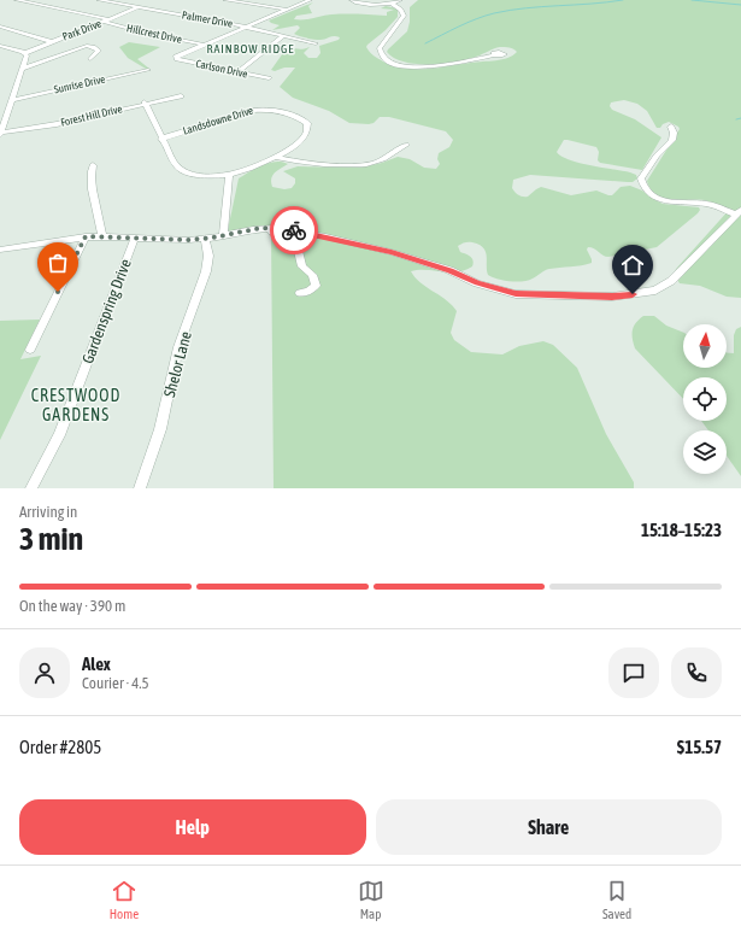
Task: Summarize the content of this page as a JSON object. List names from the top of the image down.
{
  "streets": {
    "street": [
      "Palmer Drive",
      "Park Drive",
      "Hillcrest Drive",
      "Carlson Drive",
      "Sunrise Drive",
      "Forest Hill Drive",
      "Landsdowne Drive",
      "Gardenspring Drive",
      "Shelor Lane"
    ]
  },
  "crossings": [
    ["Palmer Drive", "Park Drive"],
    ["Park Drive", "Hillcrest Drive"],
    ["Hillcrest Drive", "Carlson Drive"]
  ],
  "districts": ["RAINBOW RIDGE", "CRESTWOOD GARDENS"],
  "north": "top",
  "page": {
    "heading": ["3 min", "Arriving in", "15:18–15:23"],
    "panel": [
      "Alex",
      "Courier · 4.5",
      "Order #2805",
      "$15.57"
    ],
    "bar": "On the way · 390 m",
    "buttons": ["Help", "Share"],
    "tabs": ["Home", "Map", "Saved"]
  }
}
